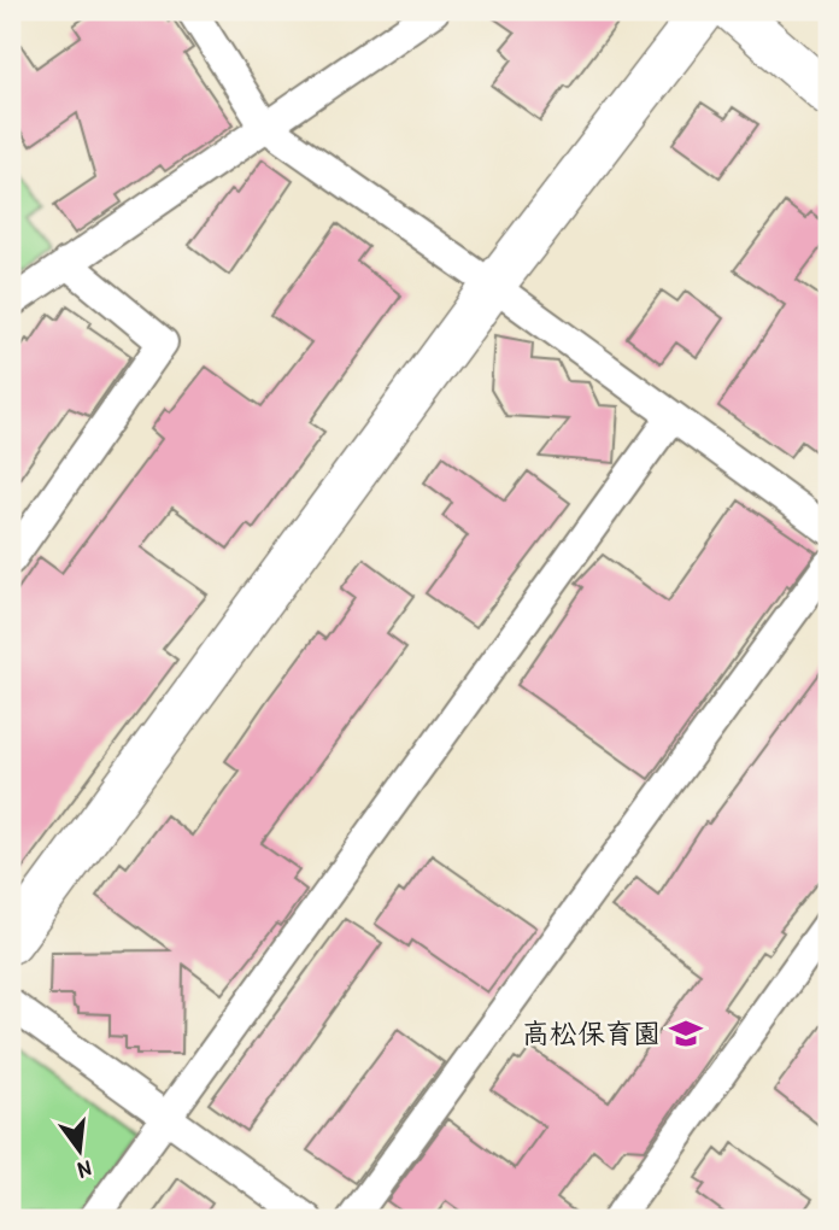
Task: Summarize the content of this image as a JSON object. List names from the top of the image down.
{
  "places": {
    "school or university": ["高松保育園"]
  },
  "north": "bottom"
}
